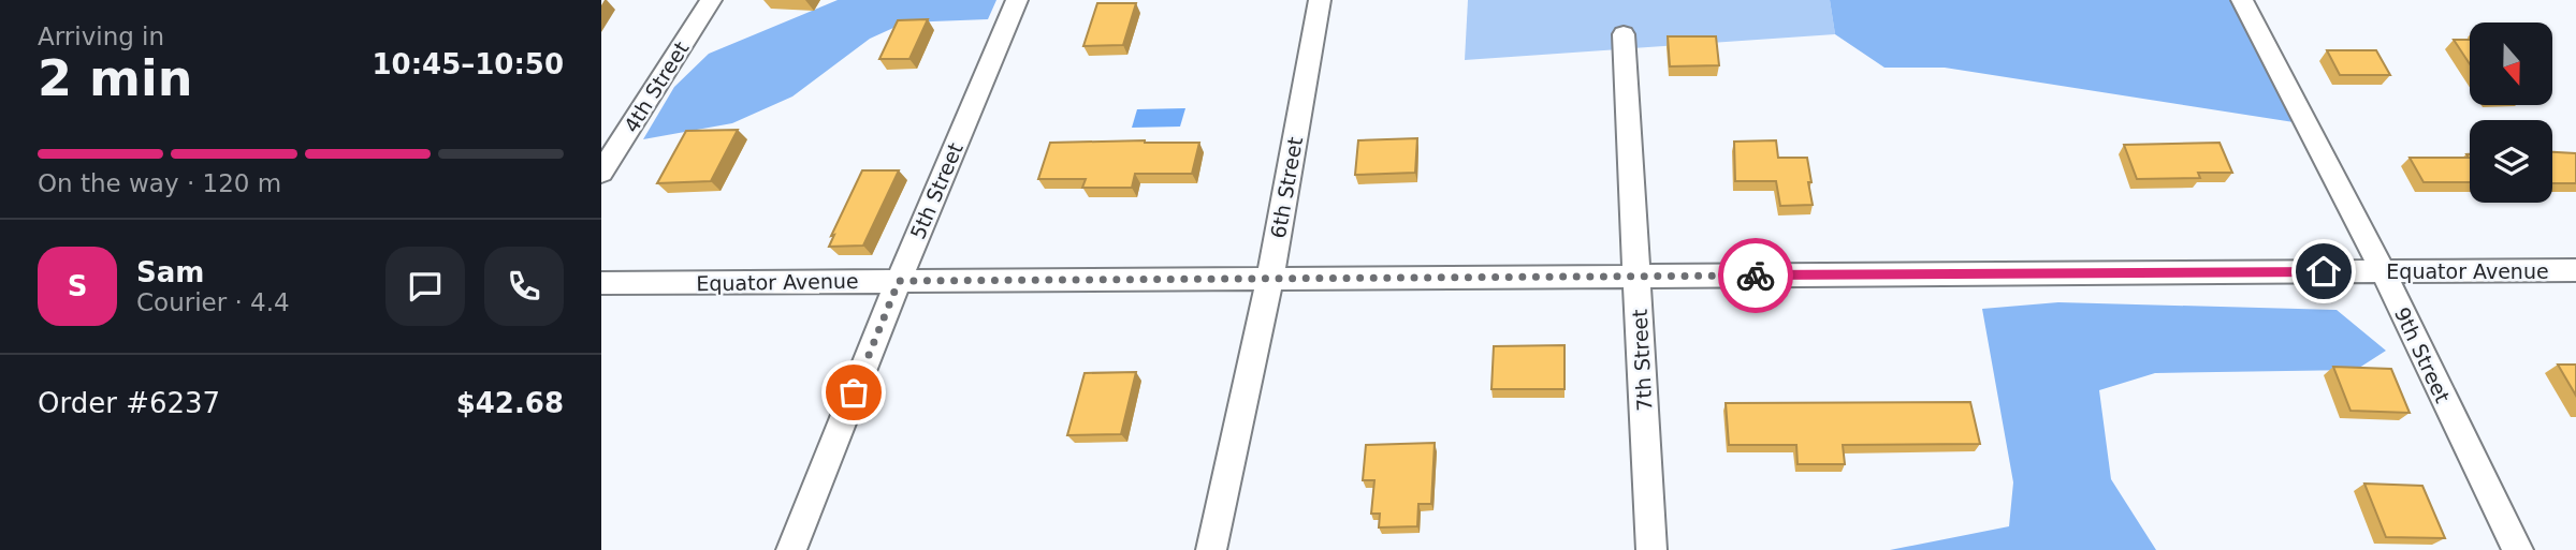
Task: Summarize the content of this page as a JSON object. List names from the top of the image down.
{
  "streets": {
    "street": [
      "4th Street",
      "6th Street",
      "5th Street",
      "Equator Avenue",
      "9th Street",
      "7th Street"
    ]
  },
  "crossings": [
    ["6th Street", "Equator Avenue"],
    ["5th Street", "Equator Avenue"],
    ["Equator Avenue", "9th Street"],
    ["Equator Avenue", "7th Street"]
  ],
  "north": "bottom",
  "page": {
    "heading": ["2 min", "Arriving in", "10:45–10:50"],
    "panel": [
      "Sam",
      "Courier · 4.4",
      "Order #6237",
      "$42.68"
    ],
    "bar": "On the way · 120 m",
    "round": "S"
  }
}
